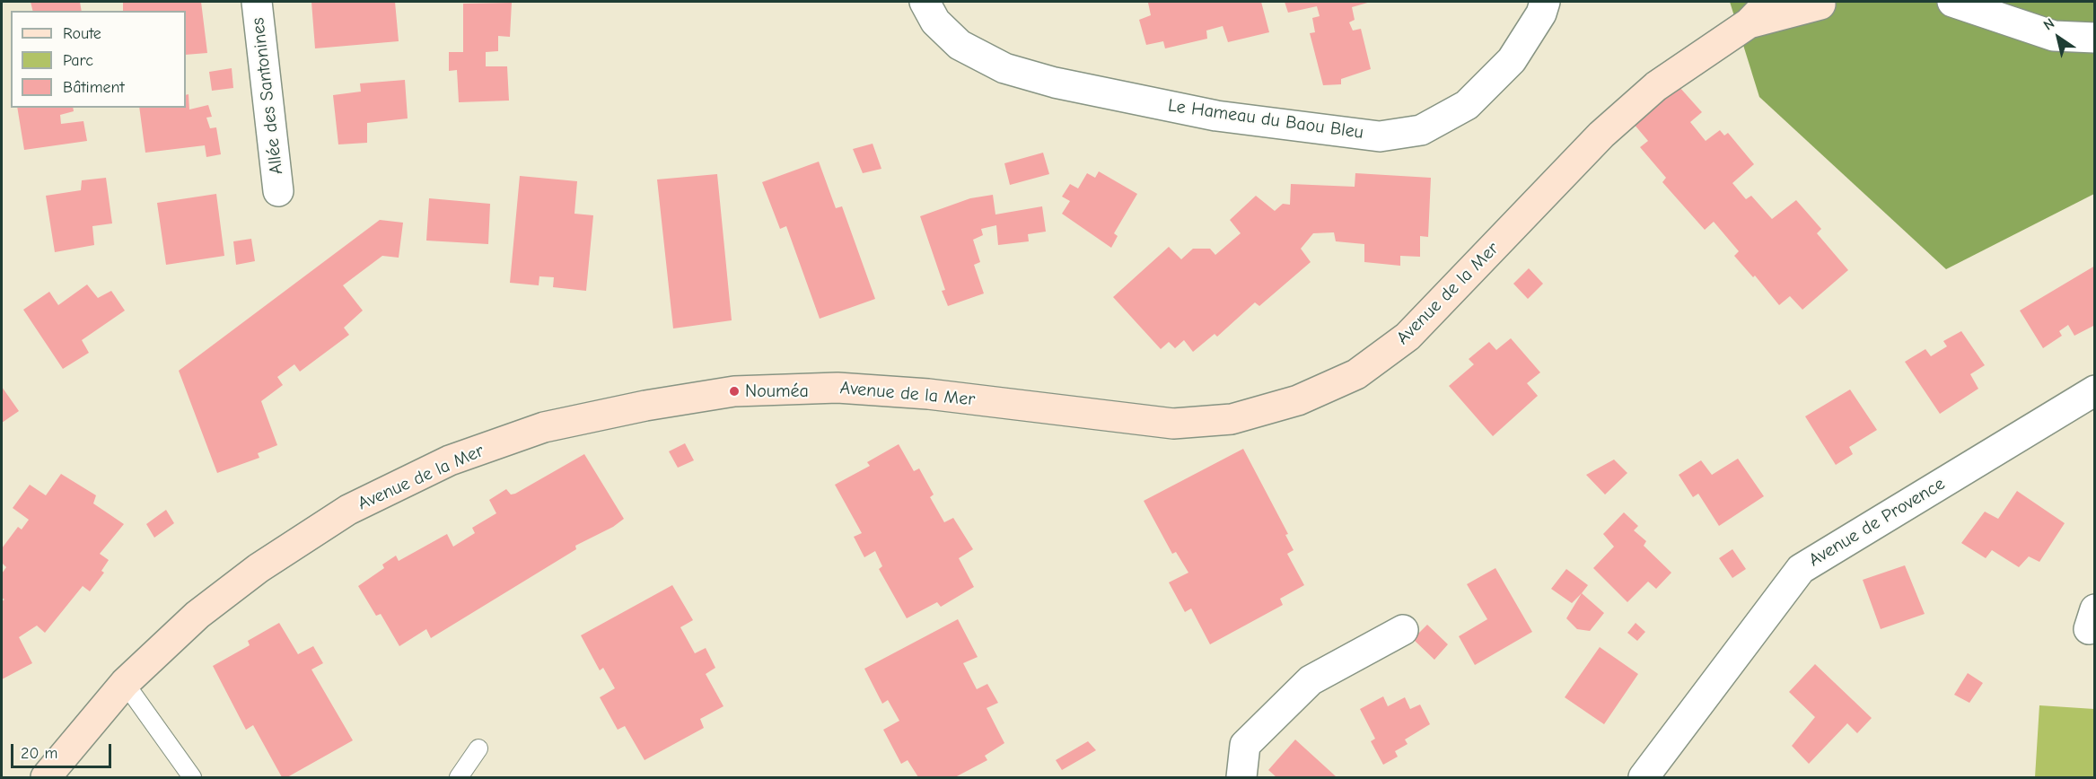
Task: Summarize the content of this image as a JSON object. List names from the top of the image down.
{
  "streets": {
    "street": [
      "Allée des Santonines",
      "Le Hameau du Baou Bleu",
      "Avenue de la Mer",
      "Avenue de Provence"
    ]
  },
  "places": ["Nouméa"],
  "legend": ["Route", "Parc", "Bâtiment"],
  "scale_bar": "20 m",
  "north": "top left"
}
